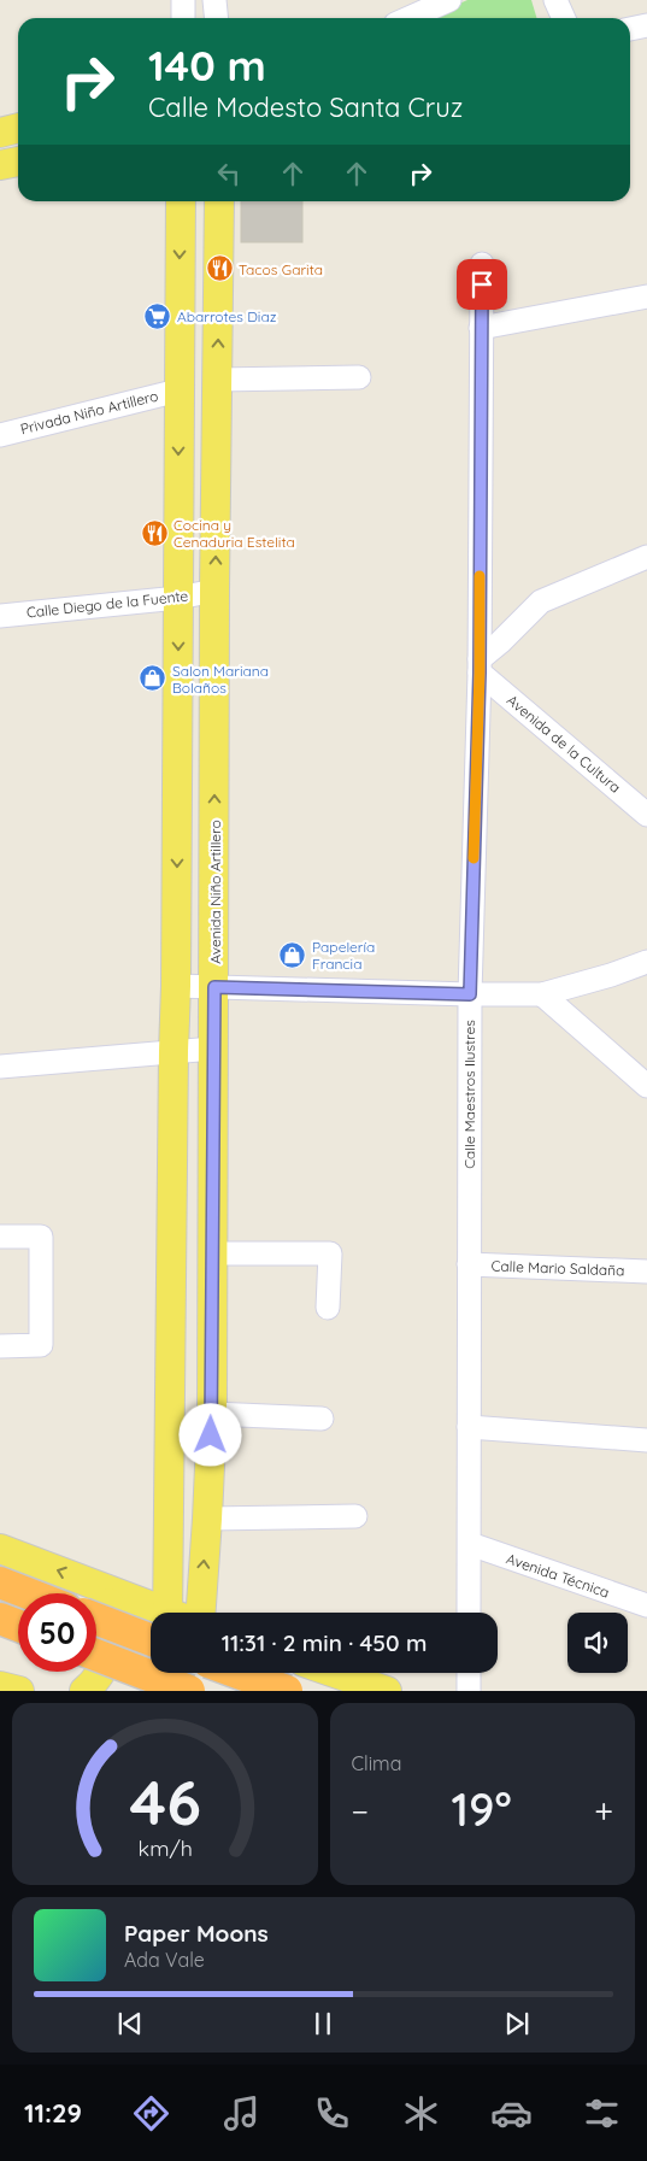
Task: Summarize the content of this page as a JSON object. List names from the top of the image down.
{
  "streets": {
    "main road": ["Avenida Niño Artillero"],
    "street": [
      "Privada Niño Artillero",
      "Calle Diego de la Fuente",
      "Avenida de la Cultura",
      "Calle Maestros Ilustres",
      "Calle Mario Saldaña",
      "Avenida Técnica"
    ]
  },
  "crossings": [
    ["Calle Diego de la Fuente", "Avenida Niño Artillero"],
    ["Avenida de la Cultura", "Calle Maestros Ilustres"],
    ["Calle Maestros Ilustres", "Calle Mario Saldaña"],
    ["Calle Maestros Ilustres", "Avenida Técnica"]
  ],
  "places": {
    "restaurant": ["Tacos Garita", "Cocina y Cenaduria Estelita"],
    "supermarket": ["Abarrotes Diaz"],
    "shop": ["Salon Mariana Bolaños", "Papelería Francia"]
  },
  "page": {
    "turn": ["140 m", "Calle Modesto Santa Cruz"],
    "limit": "50",
    "trip": "11:31 · 2 min · 450 m",
    "tile": "Clima",
    "heat": ["−", "19°", "+"],
    "song": ["Paper Moons", "Ada Vale"],
    "tabs": "11:29",
    "gauge": ["46", "km/h"]
  }
}
